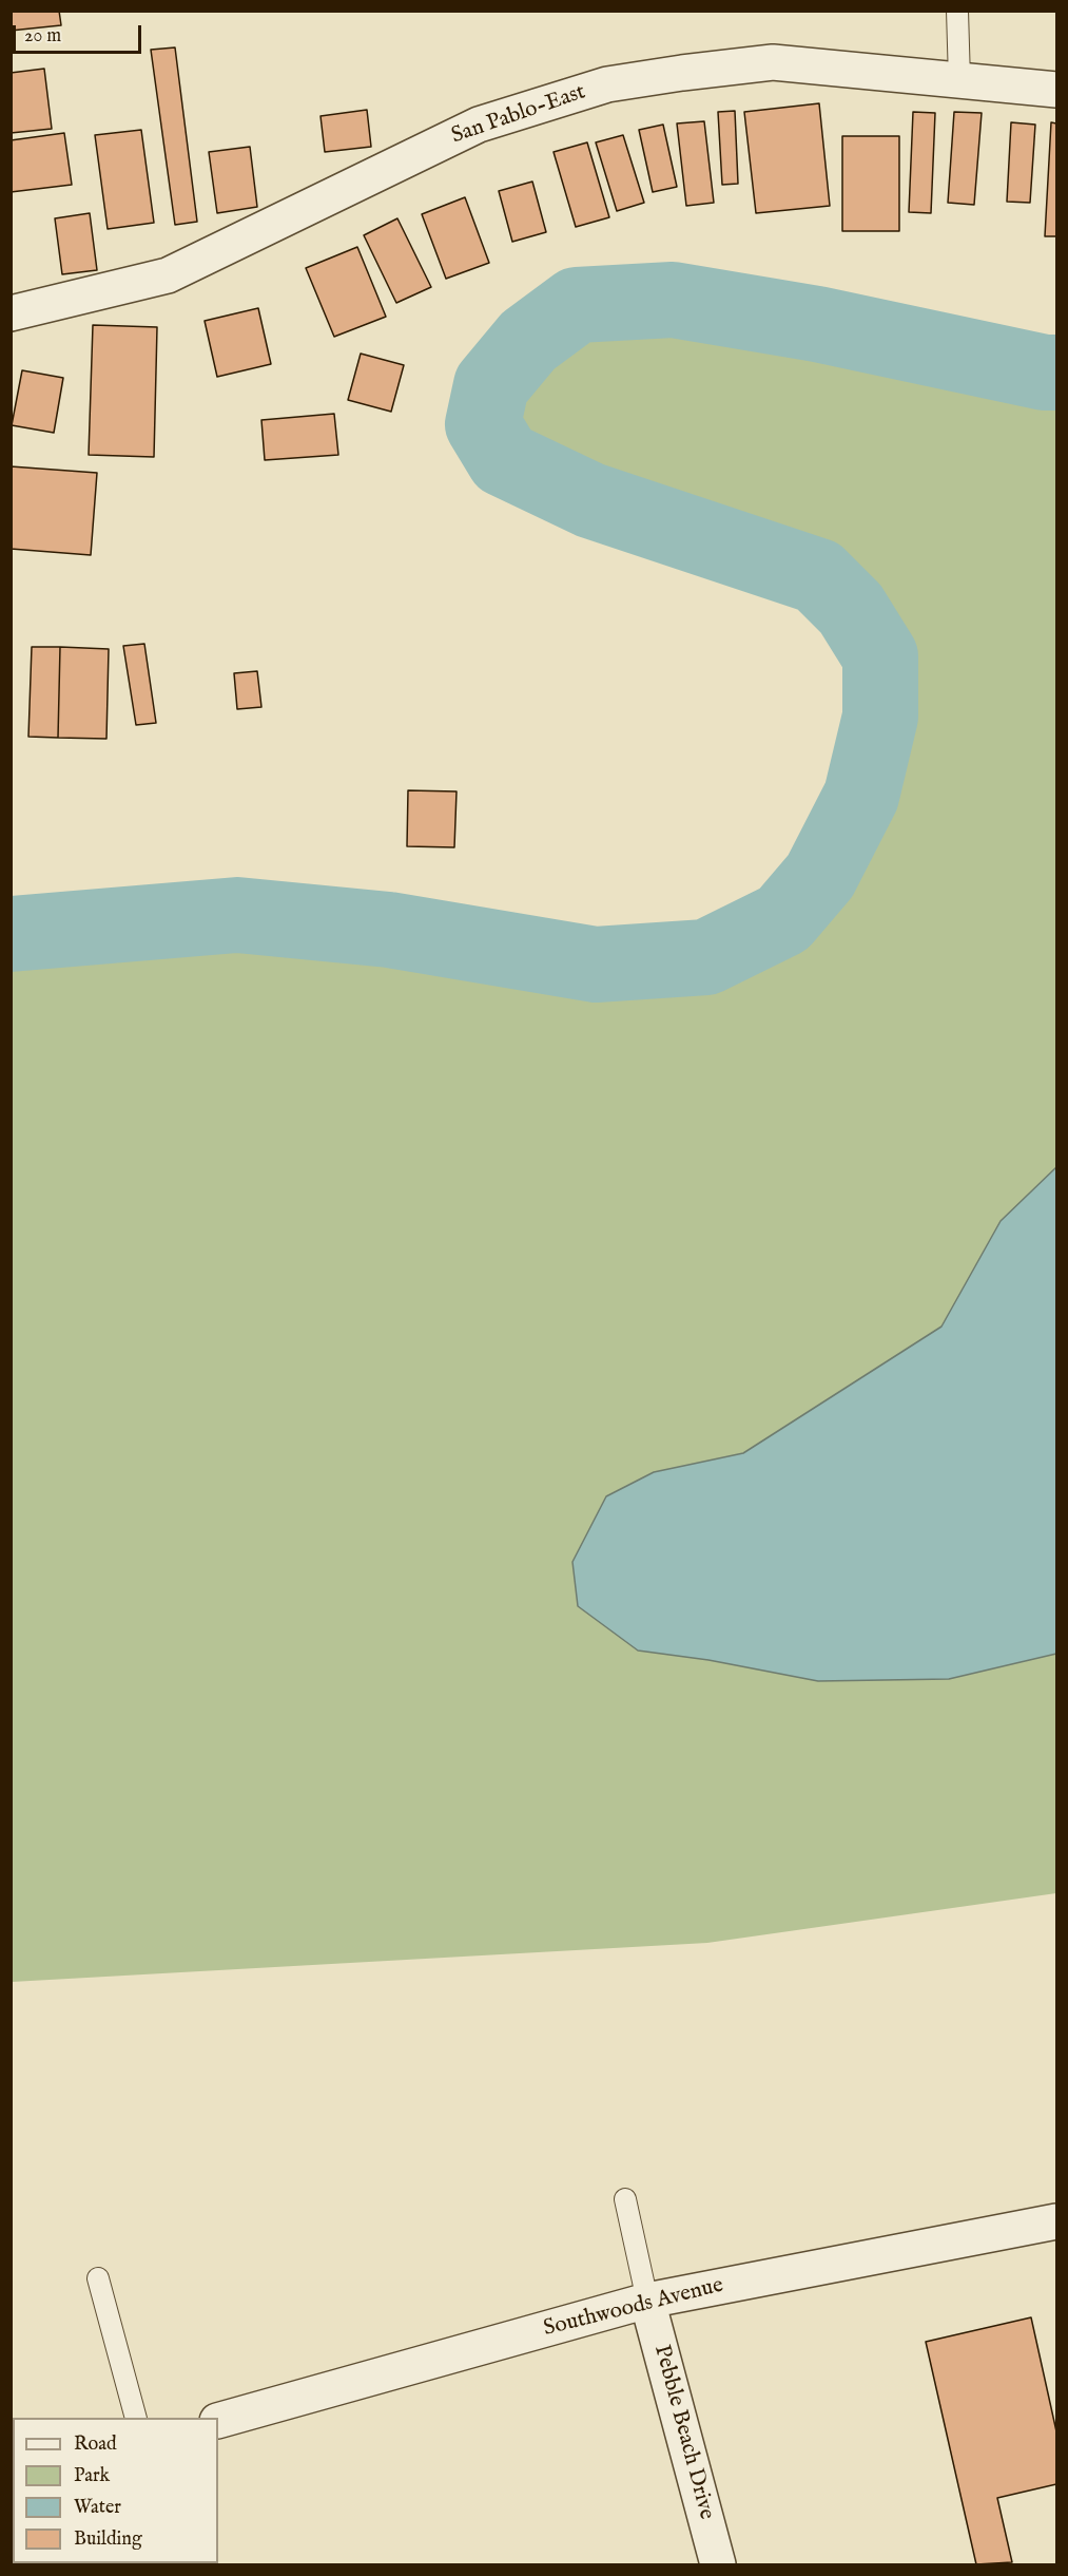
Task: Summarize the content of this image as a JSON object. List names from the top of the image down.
{
  "streets": {
    "street": ["San Pablo-East", "Southwoods Avenue", "Pebble Beach Drive"]
  },
  "crossings": [
    ["Southwoods Avenue", "Pebble Beach Drive"]
  ],
  "legend": [
    "Road",
    "Park",
    "Water",
    "Building"
  ],
  "scale_bar": "20 m"
}
